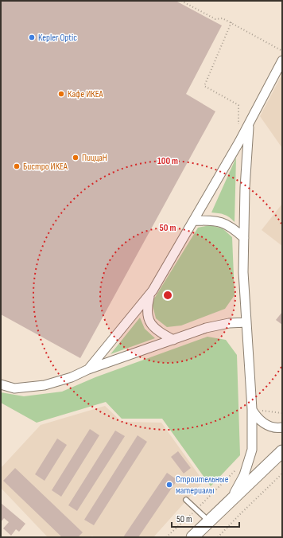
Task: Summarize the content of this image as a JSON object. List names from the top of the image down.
{
  "places": [
    "Kepler Optic",
    "Кафе ИКЕА",
    "ПиццаН",
    "Бистро ИКЕА",
    "Строительные материалы"
  ],
  "scale_bar": "50 m",
  "rings": ["100 m", "50 m"]
}
